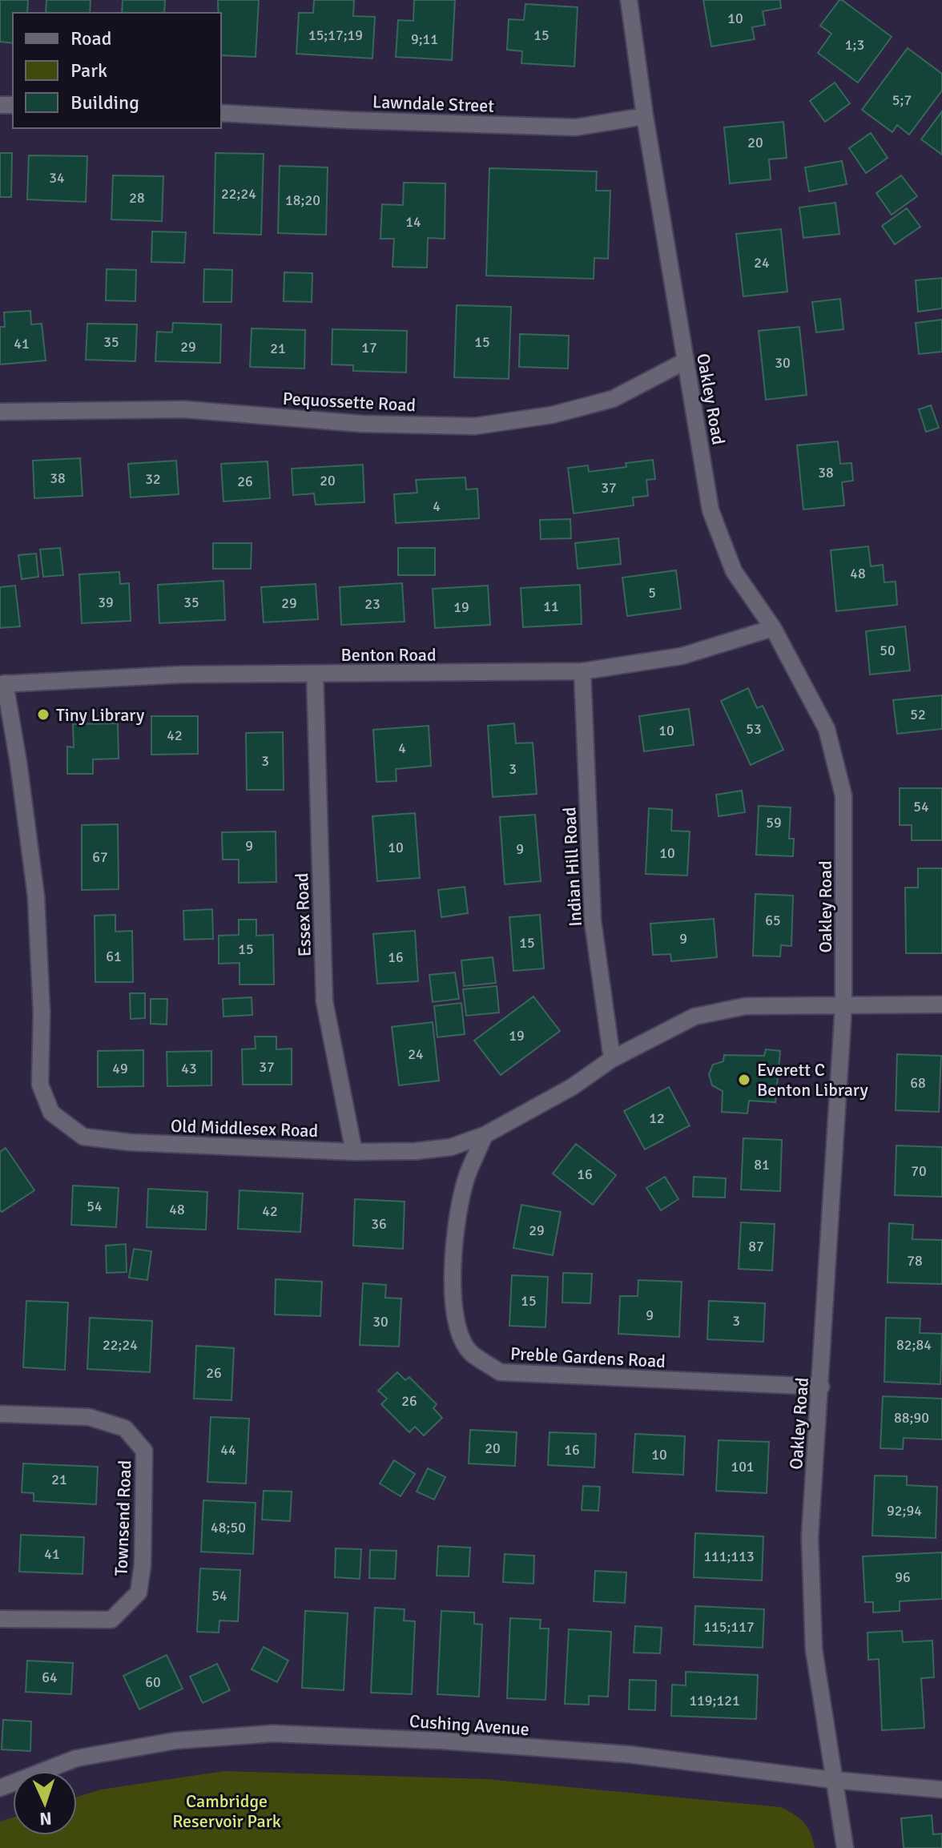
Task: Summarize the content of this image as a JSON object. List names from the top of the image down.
{
  "streets": {
    "street": [
      "Lawndale Street",
      "Oakley Road",
      "Pequossette Road",
      "Benton Road",
      "Indian Hill Road",
      "Essex Road",
      "Old Middlesex Road",
      "Preble Gardens Road",
      "Townsend Road",
      "Cushing Avenue"
    ]
  },
  "crossings": [
    ["Lawndale Street", "Oakley Road"],
    ["Oakley Road", "Pequossette Road"],
    ["Oakley Road", "Benton Road"],
    ["Oakley Road", "Old Middlesex Road"],
    ["Oakley Road", "Preble Gardens Road"],
    ["Oakley Road", "Cushing Avenue"],
    ["Benton Road", "Indian Hill Road"],
    ["Benton Road", "Essex Road"],
    ["Benton Road", "Old Middlesex Road"],
    ["Indian Hill Road", "Old Middlesex Road"],
    ["Essex Road", "Old Middlesex Road"],
    ["Old Middlesex Road", "Preble Gardens Road"]
  ],
  "parks": ["Cambridge Reservoir Park"],
  "places": ["Tiny Library", "Everett C Benton Library"],
  "house_numbers": [
    "10",
    "15;17;19",
    "15",
    "9;11",
    "1;3",
    "5;7",
    "20",
    "34",
    "22;24",
    "28",
    "18;20",
    "14",
    "24",
    "35",
    "15",
    "41",
    "29",
    "17",
    "21",
    "30",
    "38",
    "38",
    "32",
    "20",
    "26",
    "37",
    "4",
    "48",
    "5",
    "39",
    "35",
    "29",
    "23",
    "11",
    "19",
    "50",
    "52",
    "53",
    "10",
    "42",
    "4",
    "3",
    "3",
    "54",
    "59",
    "9",
    "10",
    "9",
    "10",
    "67",
    "65",
    "9",
    "15",
    "15",
    "61",
    "16",
    "19",
    "24",
    "37",
    "49",
    "43",
    "68",
    "12",
    "81",
    "70",
    "16",
    "54",
    "48",
    "42",
    "36",
    "29",
    "87",
    "78",
    "15",
    "9",
    "3",
    "30",
    "22;24",
    "82;84",
    "26",
    "26",
    "88;90",
    "20",
    "44",
    "16",
    "10",
    "101",
    "21",
    "92;94",
    "48;50",
    "41",
    "111;113",
    "96",
    "54",
    "115;117",
    "64",
    "60",
    "119;121"
  ],
  "legend": ["Road", "Park", "Building"],
  "north": "bottom"
}
